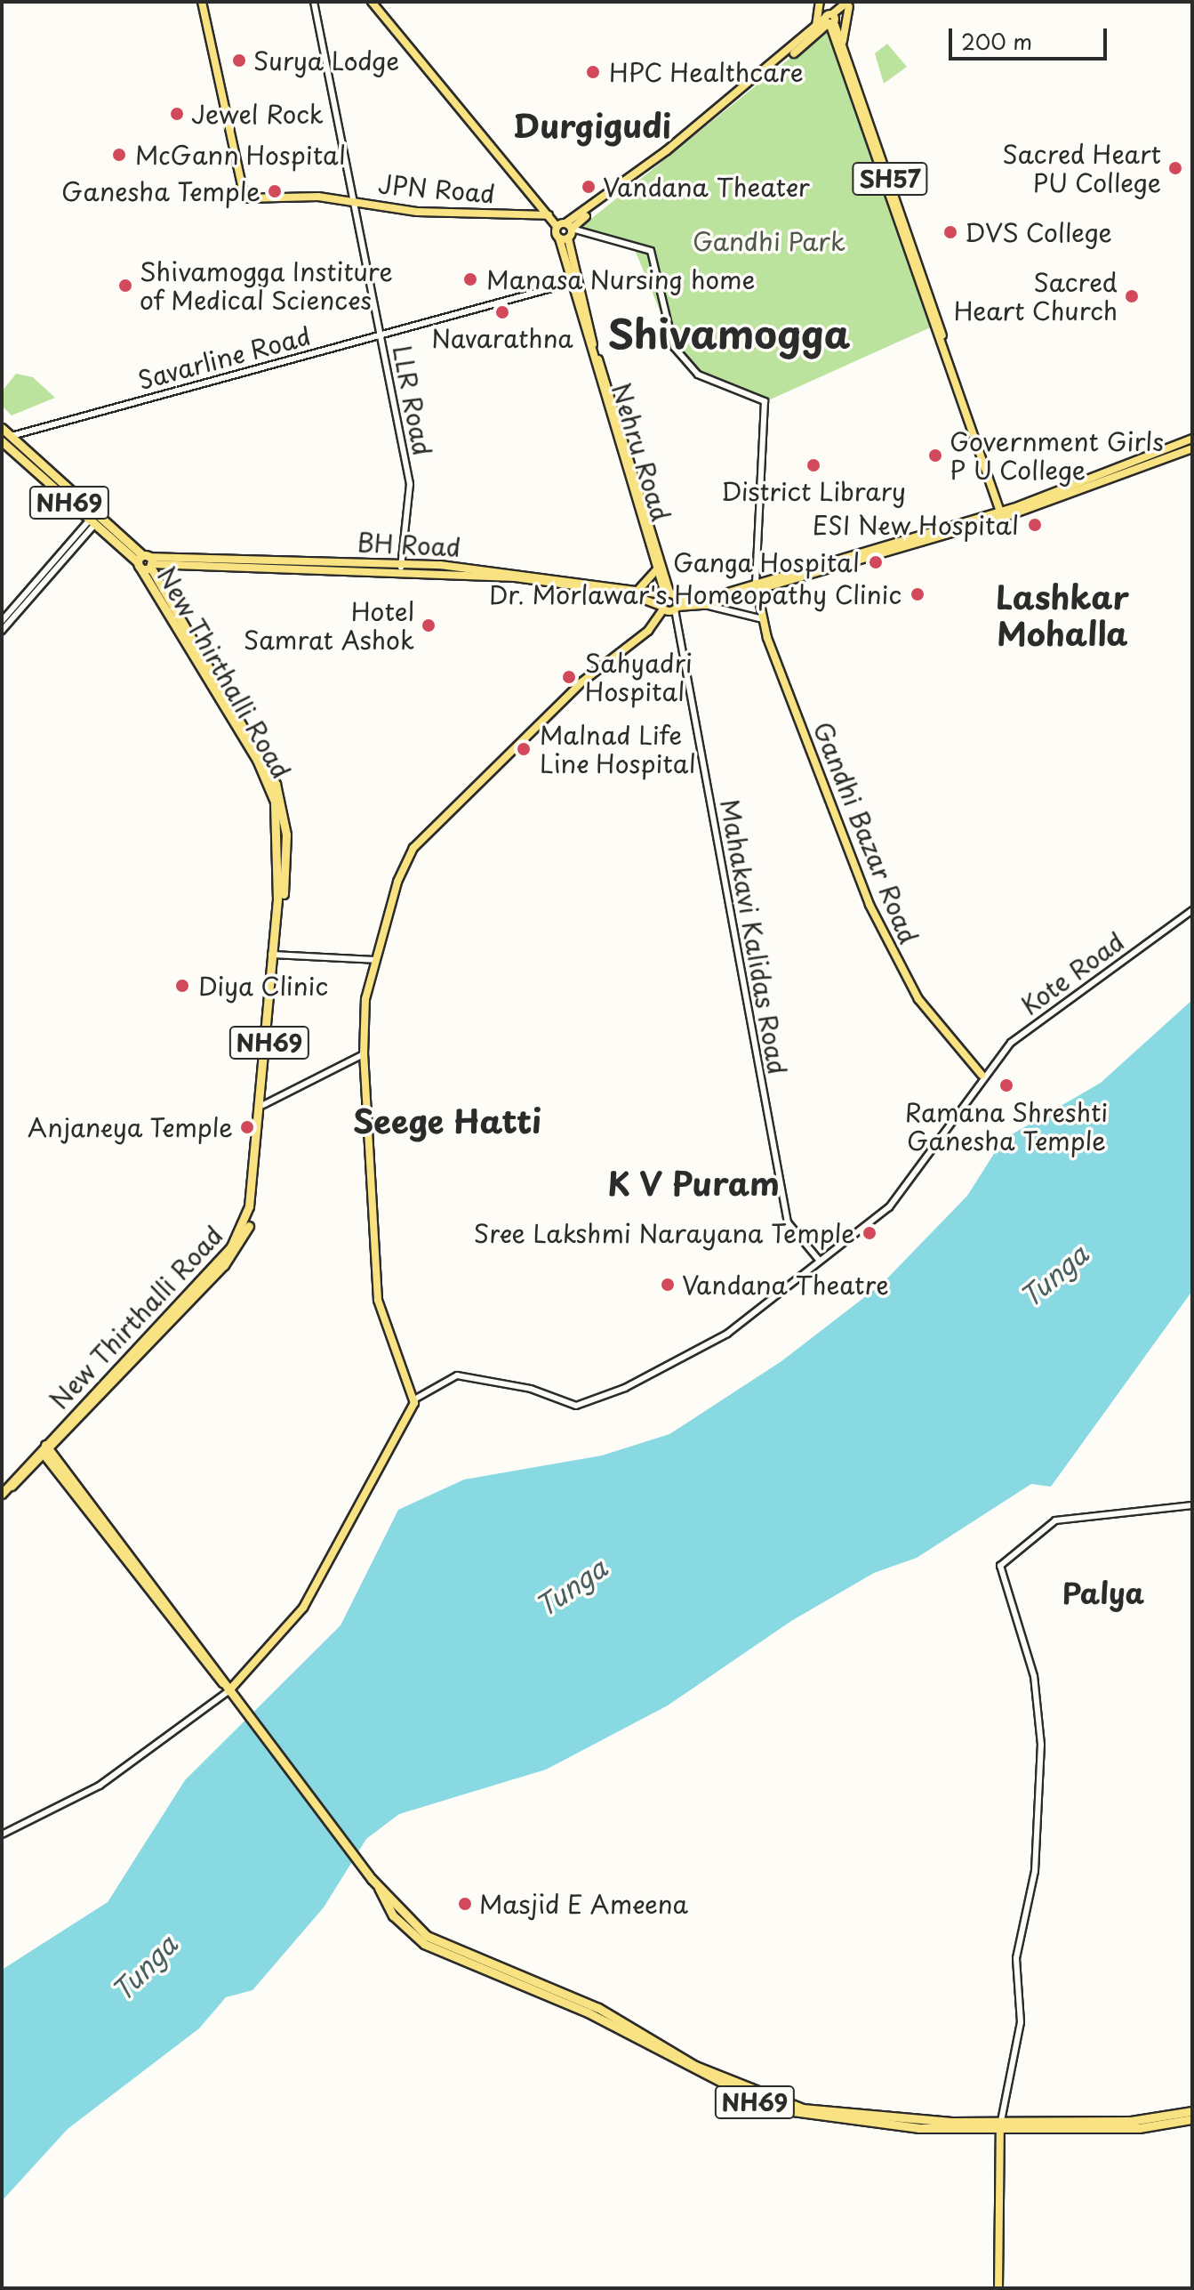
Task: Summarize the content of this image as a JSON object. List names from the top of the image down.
{
  "streets": {
    "highway": ["NH69", "New Thirthalli Road"],
    "main road": [
      "SH57",
      "JPN Road",
      "Nehru Road",
      "BH Road",
      "Gandhi Bazar Road"
    ],
    "street": [
      "Savarline Road",
      "LLR Road",
      "Mahakavi Kalidas Road",
      "Kote Road"
    ]
  },
  "crossings": [
    ["JPN Road", "LLR Road"],
    ["Savarline Road", "LLR Road"],
    ["Savarline Road", "Nehru Road"],
    ["Savarline Road", "NH69"],
    ["LLR Road", "BH Road"],
    ["Nehru Road", "BH Road"],
    ["NH69", "BH Road"],
    ["NH69", "New Thirthalli Road"],
    ["BH Road", "New Thirthalli Road"],
    ["Gandhi Bazar Road", "Kote Road"],
    ["Mahakavi Kalidas Road", "Kote Road"]
  ],
  "districts": [
    "Durgigudi",
    "Shivamogga",
    "Lashkar Mohalla",
    "Seege Hatti",
    "K V Puram",
    "Palya"
  ],
  "water": ["Tunga"],
  "parks": ["Gandhi Park"],
  "places": [
    "Surya Lodge",
    "HPC Healthcare",
    "Jewel Rock",
    "McGann Hospital",
    "Sacred Heart PU College",
    "Vandana Theater",
    "Ganesha Temple",
    "DVS College",
    "Manasa Nursing home",
    "Shivamogga Institure of Medical Sciences",
    "Sacred Heart Church",
    "Navarathna",
    "Government Girls P U College",
    "District Library",
    "ESI New Hospital",
    "Ganga Hospital",
    "Dr. Morlawar's Homeopathy Clinic",
    "Hotel Samrat Ashok",
    "Sahyadri Hospital",
    "Malnad Life Line Hospital",
    "Diya Clinic",
    "Ramana Shreshti Ganesha Temple",
    "Anjaneya Temple",
    "Sree Lakshmi Narayana Temple",
    "Vandana Theatre",
    "Masjid E Ameena"
  ],
  "scale_bar": "200 m"
}
